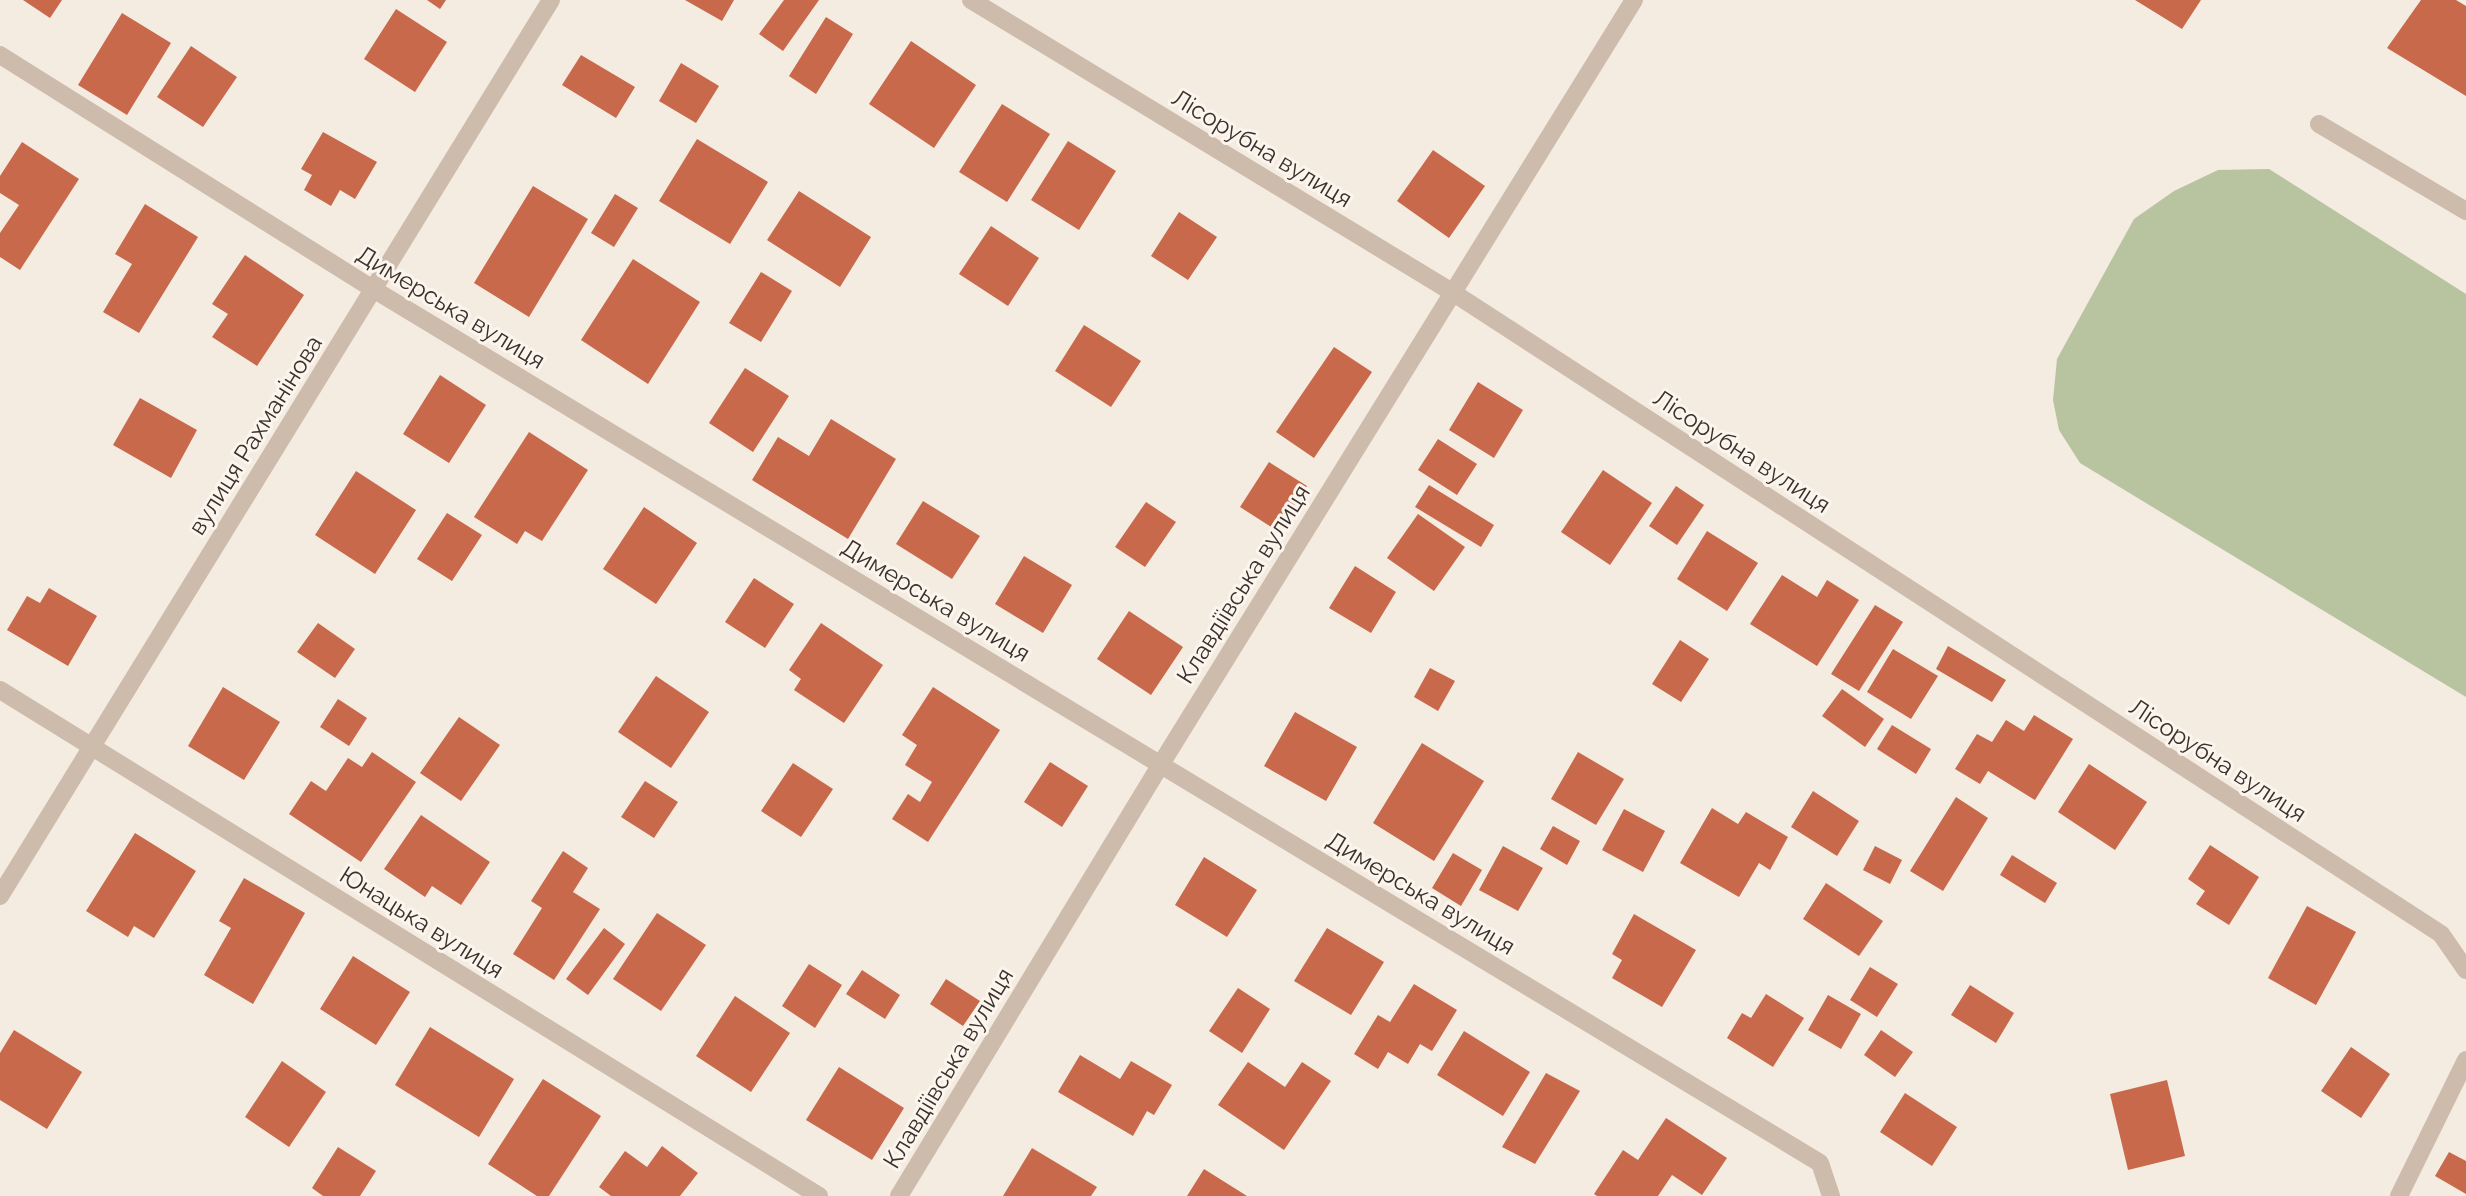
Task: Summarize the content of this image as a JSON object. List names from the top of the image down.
{
  "streets": {
    "street": [
      "Лісорубна вулиця",
      "Димерська вулиця",
      "вулиця Рахманінова",
      "Клавдіївська вулиця",
      "Юнацька вулиця"
    ]
  },
  "crossings": [
    ["Лісорубна вулиця", "Клавдіївська вулиця"],
    ["Димерська вулиця", "вулиця Рахманінова"],
    ["Димерська вулиця", "Клавдіївська вулиця"],
    ["вулиця Рахманінова", "Юнацька вулиця"]
  ]
}
